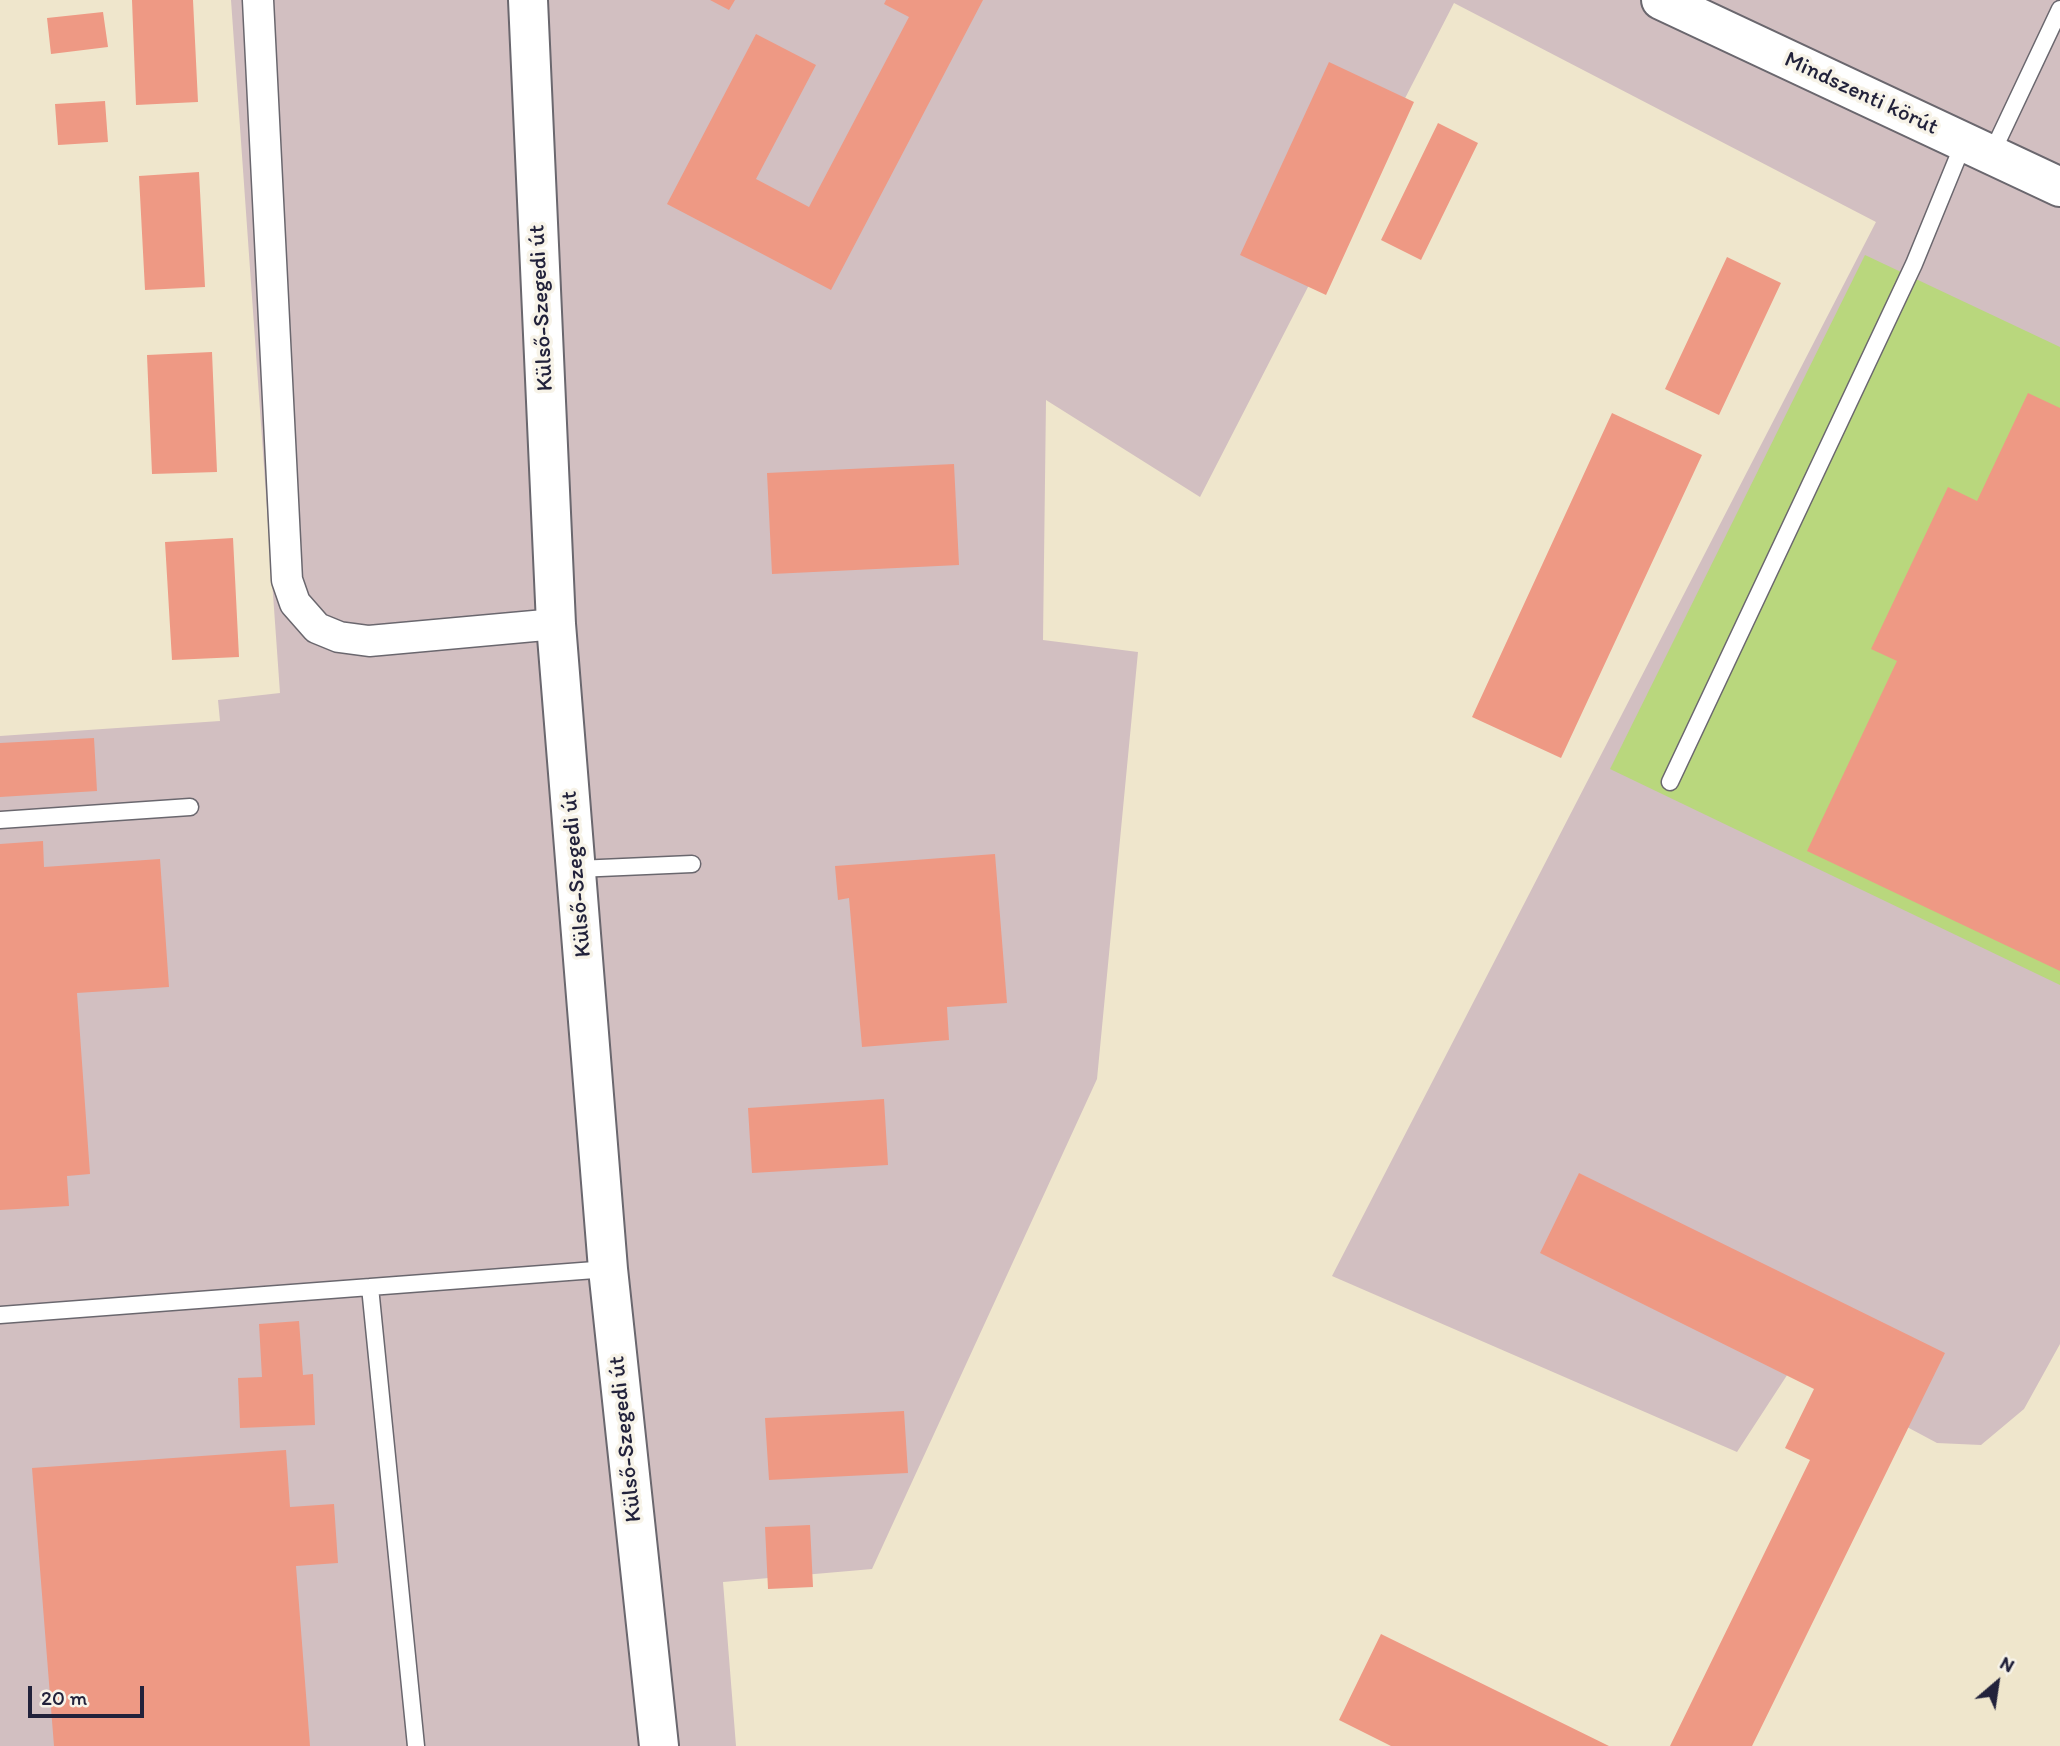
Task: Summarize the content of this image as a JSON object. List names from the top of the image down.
{
  "streets": {
    "street": ["Mindszenti körút", "Külső-Szegedi út"]
  },
  "scale_bar": "20 m",
  "north": "top right"
}
